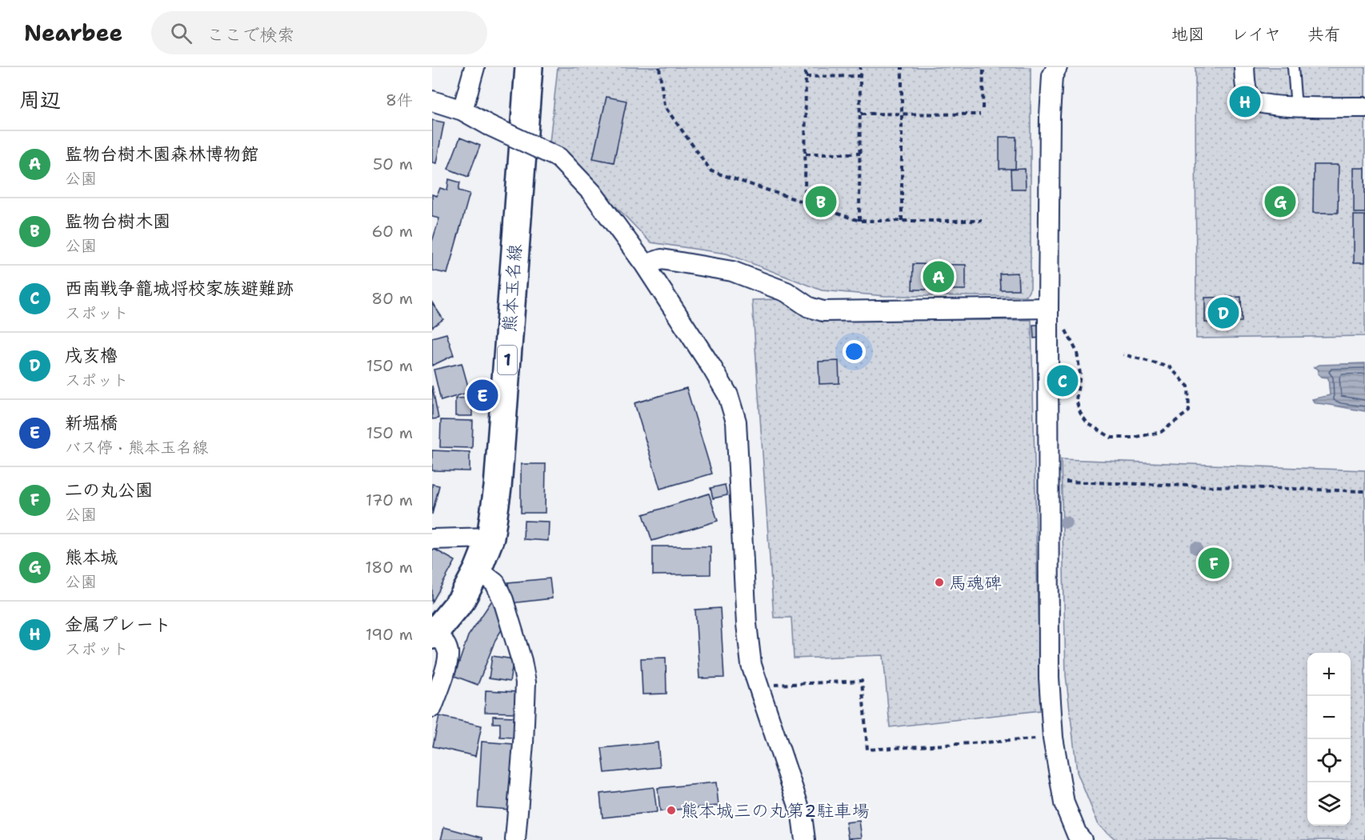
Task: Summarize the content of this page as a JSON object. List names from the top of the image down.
{
  "streets": {
    "main road": ["熊本玉名線", "1"]
  },
  "places": ["馬魂碑", "熊本城三の丸第2駐車場"],
  "page": {
    "header": "Nearbee",
    "search": "ここで検索",
    "nav": ["地図", "レイヤ", "共有"],
    "heading": ["周辺", "8件"],
    "pins": [
      "H",
      "B",
      "G",
      "A",
      "D",
      "C",
      "E",
      "F"
    ],
    "list": [
      {
        "mark": "A",
        "name": "監物台樹木園森林博物館",
        "note": "公園",
        "value": "50 m"
      },
      {
        "mark": "B",
        "name": "監物台樹木園",
        "note": "公園",
        "value": "60 m"
      },
      {
        "mark": "C",
        "name": "西南戦争籠城将校家族避難跡",
        "note": "スポット",
        "value": "80 m"
      },
      {
        "mark": "D",
        "name": "戌亥櫓",
        "note": "スポット",
        "value": "150 m"
      },
      {
        "mark": "E",
        "name": "新堀橋",
        "note": "バス停 · 熊本玉名線",
        "value": "150 m"
      },
      {
        "mark": "F",
        "name": "二の丸公園",
        "note": "公園",
        "value": "170 m"
      },
      {
        "mark": "G",
        "name": "熊本城",
        "note": "公園",
        "value": "180 m"
      },
      {
        "mark": "H",
        "name": "金属プレート",
        "note": "スポット",
        "value": "190 m"
      }
    ],
    "map_buttons": ["+", "−"]
  }
}
